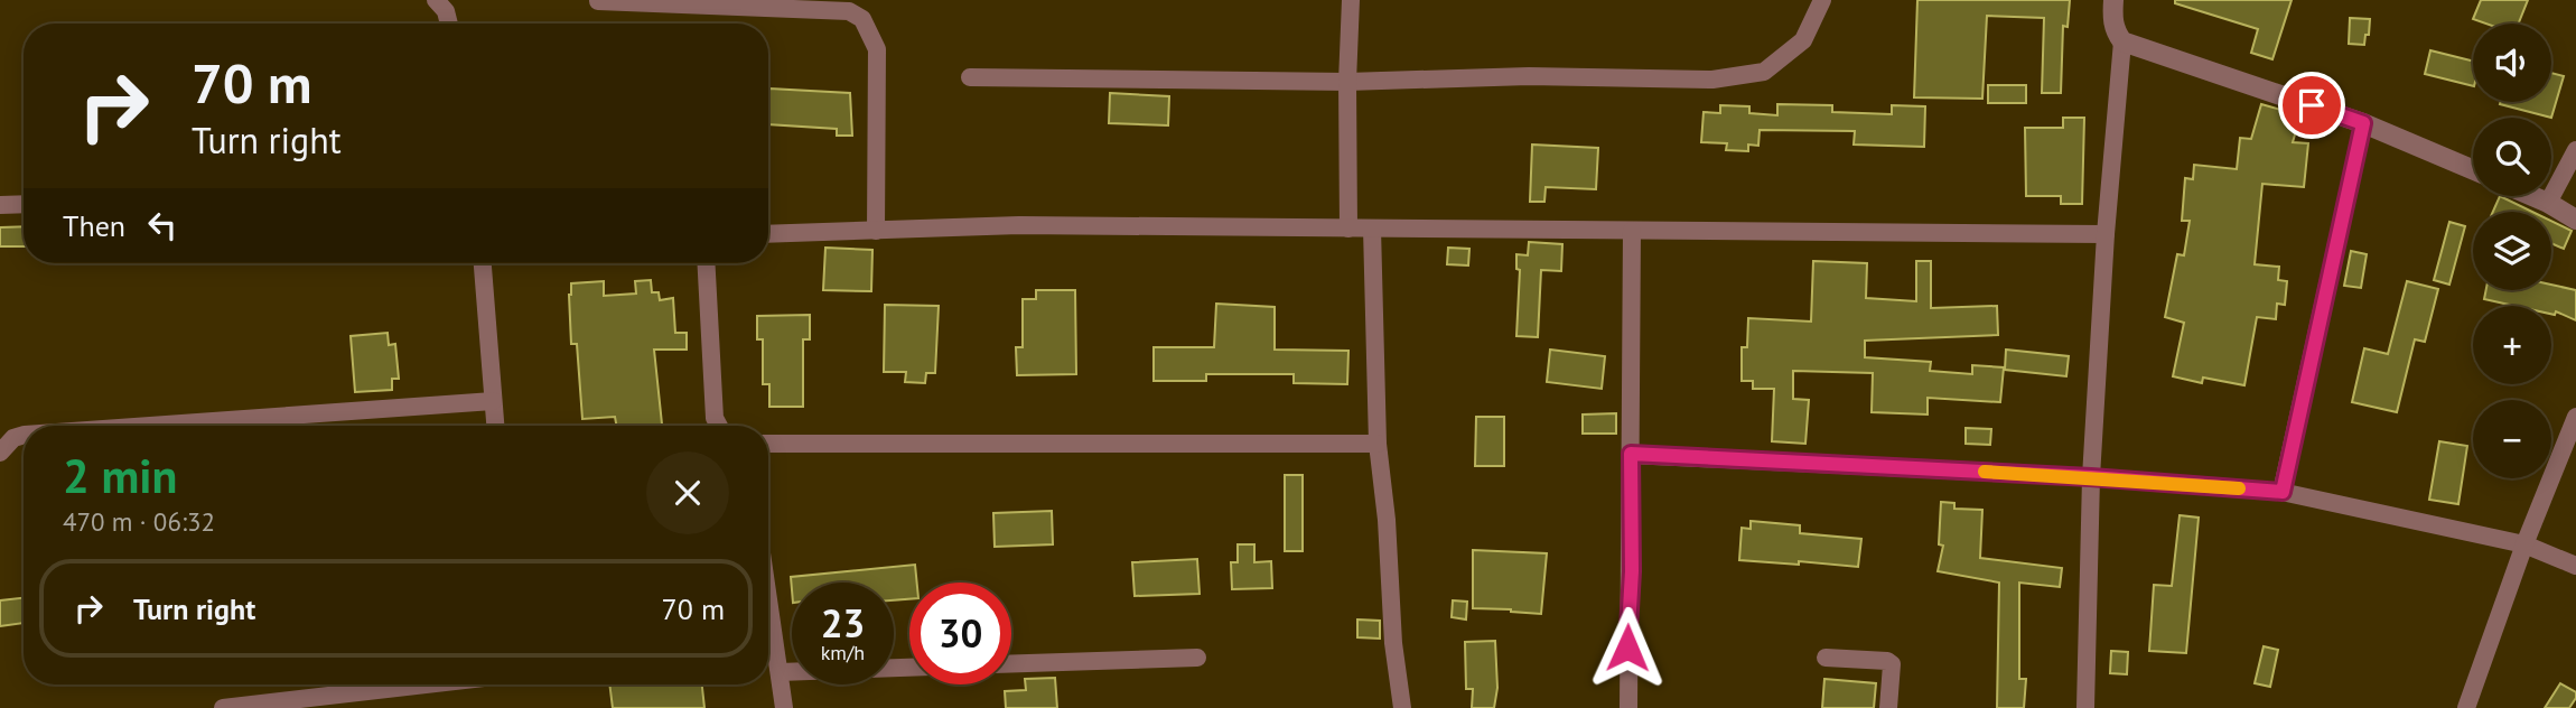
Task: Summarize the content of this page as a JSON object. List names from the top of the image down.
{
  "page": {
    "map_buttons": ["+", "−"],
    "turn": ["70 m", "Turn right"],
    "then": "Then",
    "heading": ["2 min", "470 m · 06:32"],
    "list": [
      {
        "name": "Turn right",
        "value": "70 m"
      }
    ],
    "speed": "23 km/h",
    "limit": "30"
  }
}
